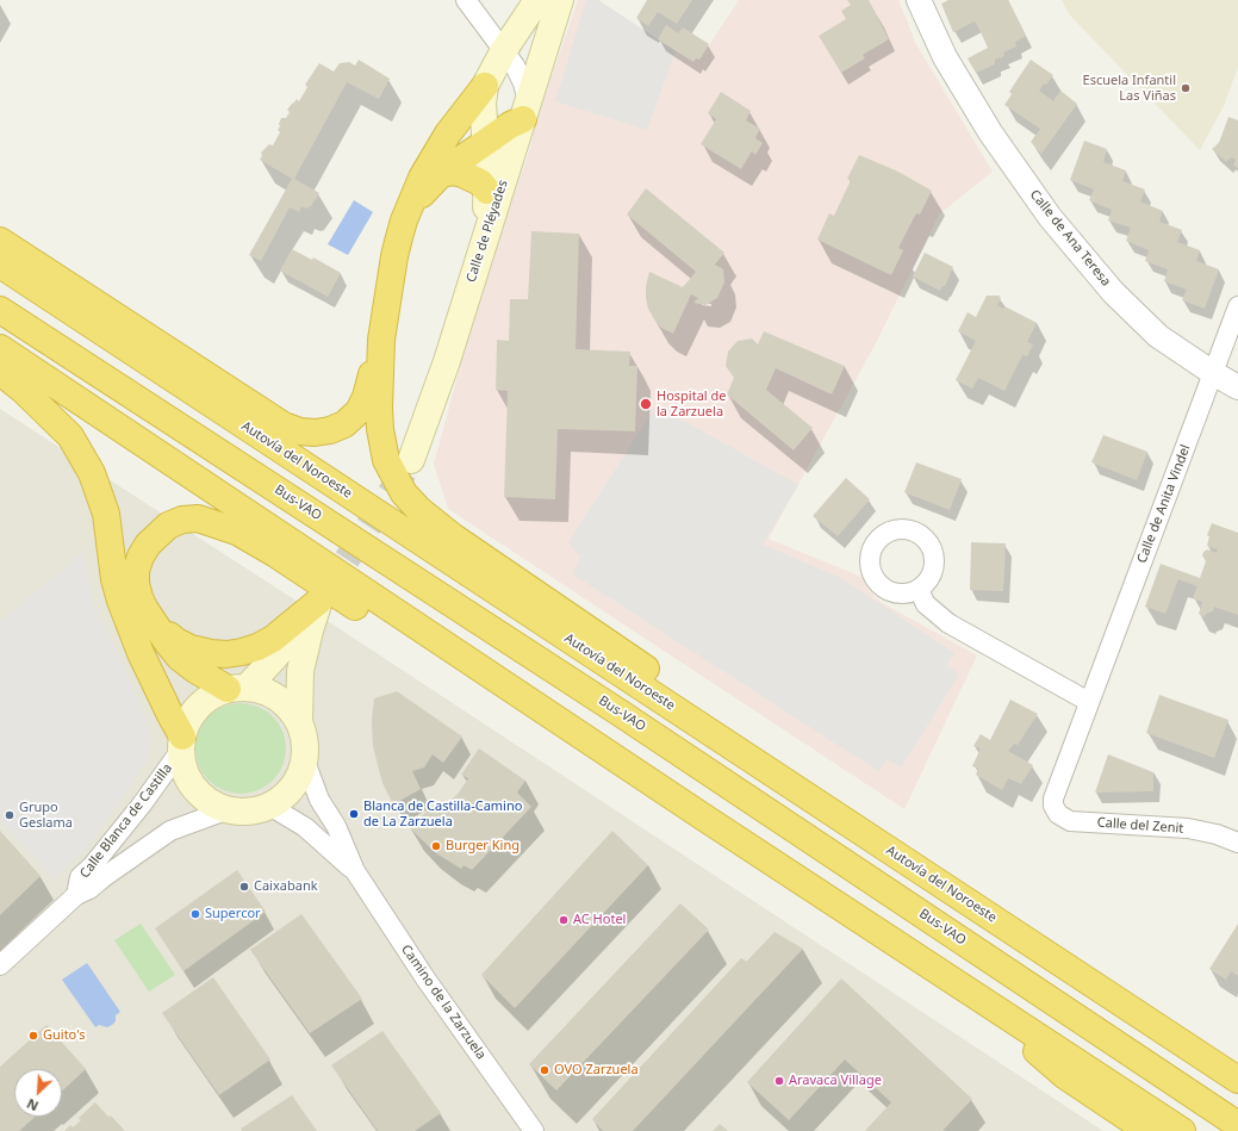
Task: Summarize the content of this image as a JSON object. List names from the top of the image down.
{
  "streets": {
    "highway": ["Autovía del Noroeste", "Bus-VAO"],
    "main road": ["Calle de Pléyades"],
    "street": [
      "Calle de Ana Teresa",
      "Calle de Anita Vindel",
      "Calle Blanca de Castilla",
      "Calle del Zenit",
      "Camino de la Zarzuela"
    ]
  },
  "crossings": [
    ["Calle de Ana Teresa", "Calle de Anita Vindel"],
    ["Calle de Anita Vindel", "Calle del Zenit"],
    ["Calle Blanca de Castilla", "Camino de la Zarzuela"]
  ],
  "places": [
    "Escuela Infantil Las Viñas",
    "Hospital de la Zarzuela",
    "Blanca de Castilla-Camino de La Zarzuela",
    "Grupo Geslama",
    "Burger King",
    "Caixabank",
    "Supercor",
    "AC Hotel",
    "Guito's",
    "OVO Zarzuela",
    "Aravaca Village"
  ],
  "north": "bottom left"
}
